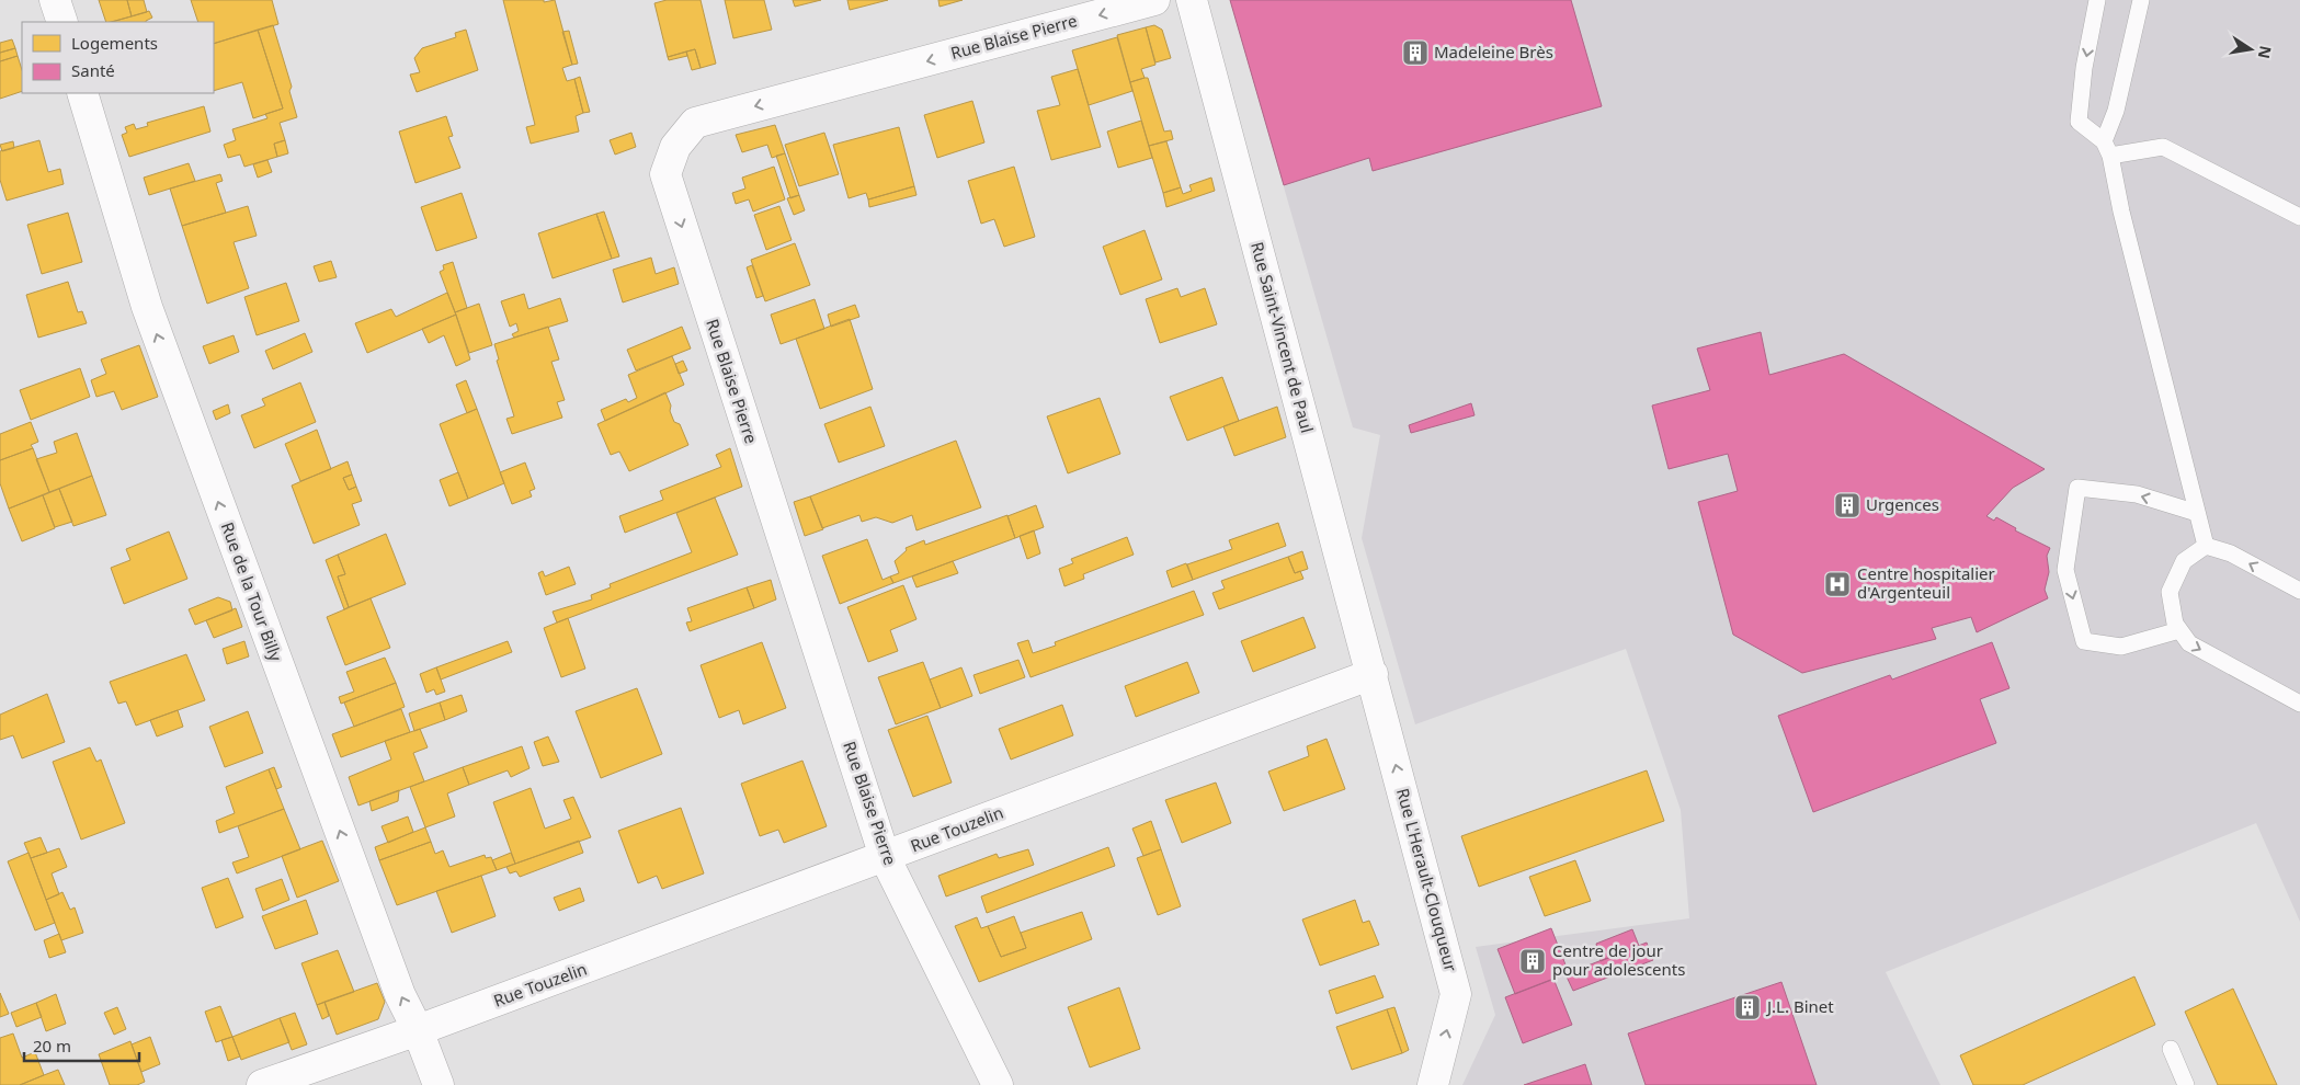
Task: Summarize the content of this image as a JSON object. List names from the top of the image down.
{
  "streets": {
    "street": [
      "Rue Blaise Pierre",
      "Rue Saint-Vincent de Paul",
      "Rue de la Tour Billy",
      "Rue Touzelin",
      "Rue L'Herault-Clouqueur"
    ]
  },
  "crossings": [
    ["Rue Blaise Pierre", "Rue Touzelin"],
    ["Rue Saint-Vincent de Paul", "Rue Touzelin"],
    ["Rue Saint-Vincent de Paul", "Rue L'Herault-Clouqueur"],
    ["Rue de la Tour Billy", "Rue Touzelin"],
    ["Rue Touzelin", "Rue L'Herault-Clouqueur"]
  ],
  "one_way": ["Rue de la Tour Billy", "Rue L'Herault-Clouqueur"],
  "places": {
    "building": [
      "Madeleine Brès",
      "Urgences",
      "Centre de jour pour adolescents",
      "J.L. Binet"
    ],
    "hospital": ["Centre hospitalier d'Argenteuil"]
  },
  "legend": ["Logements", "Santé"],
  "scale_bar": "20 m",
  "north": "right"
}
